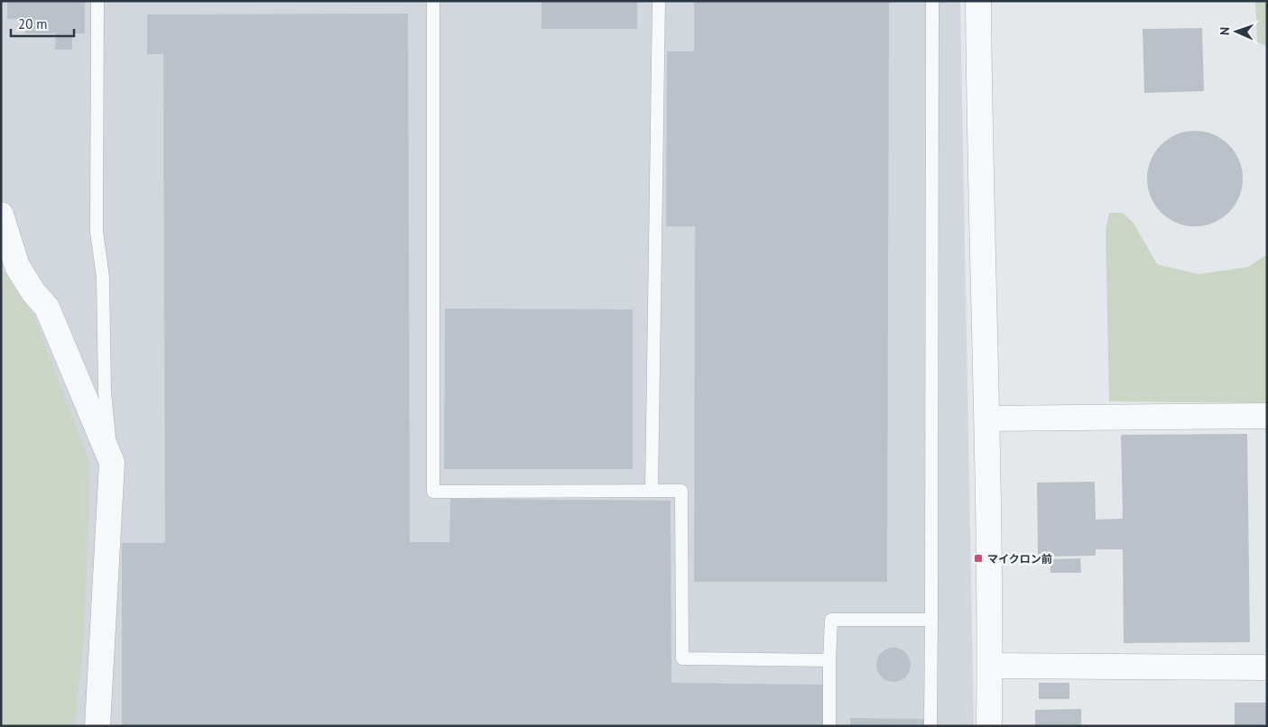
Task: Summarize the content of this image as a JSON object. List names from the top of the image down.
{
  "places": {
    "transit": ["マイクロン前"]
  },
  "scale_bar": "20 m",
  "north": "left"
}
